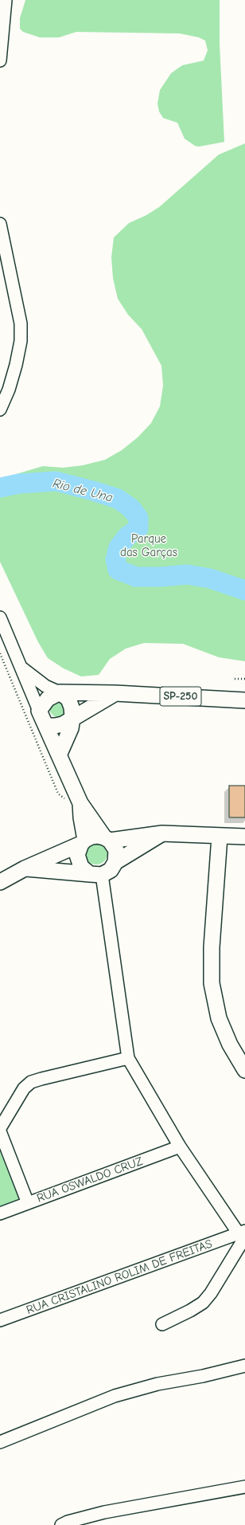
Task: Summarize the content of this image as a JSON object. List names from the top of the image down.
{
  "streets": {
    "main road": ["SP-250"],
    "street": ["RUA OSWALDO CRUZ", "RUA CRISTALINO ROLIM DE FREITAS"]
  },
  "water": ["Rio de Una"],
  "parks": ["Parque das Garças"]
}
